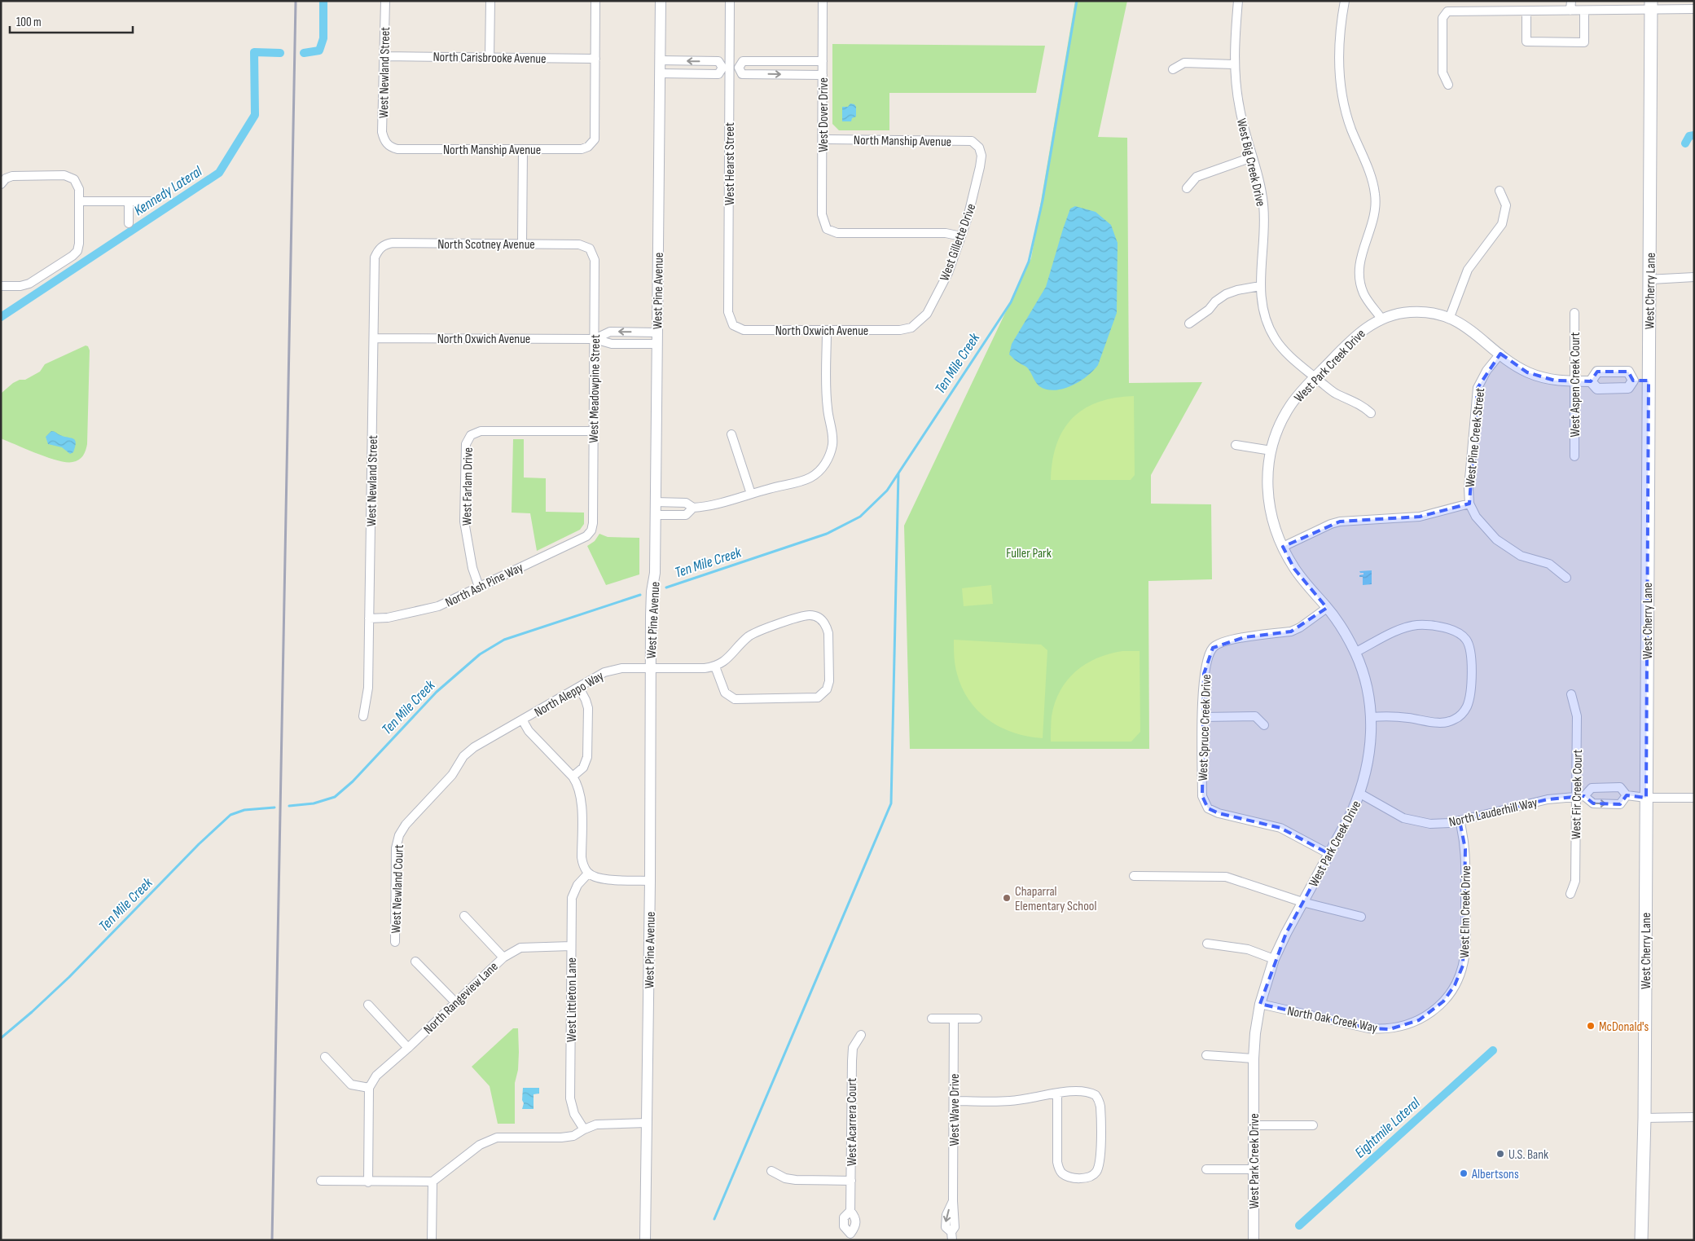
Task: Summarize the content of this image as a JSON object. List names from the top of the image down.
{
  "streets": {
    "main road": ["West Cherry Lane"],
    "street": [
      "North Carisbrooke Avenue",
      "West Newland Street",
      "West Dover Drive",
      "North Manship Avenue",
      "West Big Creek Drive",
      "West Hearst Street",
      "West Gillette Drive",
      "North Scotney Avenue",
      "West Pine Avenue",
      "North Oxwich Avenue",
      "West Park Creek Drive",
      "West Aspen Creek Court",
      "West Meadowpine Street",
      "West Pine Creek Street",
      "West Farlam Drive",
      "North Ash Pine Way",
      "North Aleppo Way",
      "West Spruce Creek Drive",
      "West Fir Creek Court",
      "North Lauderhill Way",
      "West Newland Court",
      "West Elm Creek Drive",
      "North Rangeview Lane",
      "West Littleton Lane",
      "North Oak Creek Way",
      "West Wave Drive",
      "West Acarrera Court"
    ]
  },
  "crossings": [
    ["North Carisbrooke Avenue", "West Newland Street"],
    ["North Carisbrooke Avenue", "North Manship Avenue"],
    ["West Newland Street", "North Manship Avenue"],
    ["West Newland Street", "North Scotney Avenue"],
    ["West Newland Street", "North Oxwich Avenue"],
    ["West Newland Street", "North Ash Pine Way"],
    ["West Dover Drive", "North Manship Avenue"],
    ["West Dover Drive", "West Gillette Drive"],
    ["North Manship Avenue", "West Gillette Drive"],
    ["West Big Creek Drive", "West Park Creek Drive"],
    ["West Hearst Street", "North Oxwich Avenue"],
    ["West Gillette Drive", "North Oxwich Avenue"],
    ["North Scotney Avenue", "West Meadowpine Street"],
    ["West Pine Avenue", "North Oxwich Avenue"],
    ["West Pine Avenue", "North Aleppo Way"],
    ["West Cherry Lane", "West Park Creek Drive"],
    ["West Cherry Lane", "North Lauderhill Way"],
    ["North Oxwich Avenue", "West Meadowpine Street"],
    ["West Park Creek Drive", "West Aspen Creek Court"],
    ["West Park Creek Drive", "West Pine Creek Street"],
    ["West Park Creek Drive", "West Spruce Creek Drive"],
    ["West Park Creek Drive", "North Lauderhill Way"],
    ["West Park Creek Drive", "North Oak Creek Way"],
    ["West Meadowpine Street", "West Farlam Drive"],
    ["West Meadowpine Street", "North Ash Pine Way"],
    ["West Farlam Drive", "North Ash Pine Way"],
    ["North Aleppo Way", "West Newland Court"],
    ["West Fir Creek Court", "North Lauderhill Way"],
    ["North Lauderhill Way", "West Elm Creek Drive"],
    ["West Elm Creek Drive", "North Oak Creek Way"],
    ["North Rangeview Lane", "West Littleton Lane"]
  ],
  "water": ["Kennedy Lateral", "Ten Mile Creek", "Eightmile Lateral"],
  "parks": ["Fuller Park"],
  "places": [
    "Chaparral Elementary School",
    "McDonald's",
    "U.S. Bank",
    "Albertsons"
  ],
  "scale_bar": "100 m"
}
